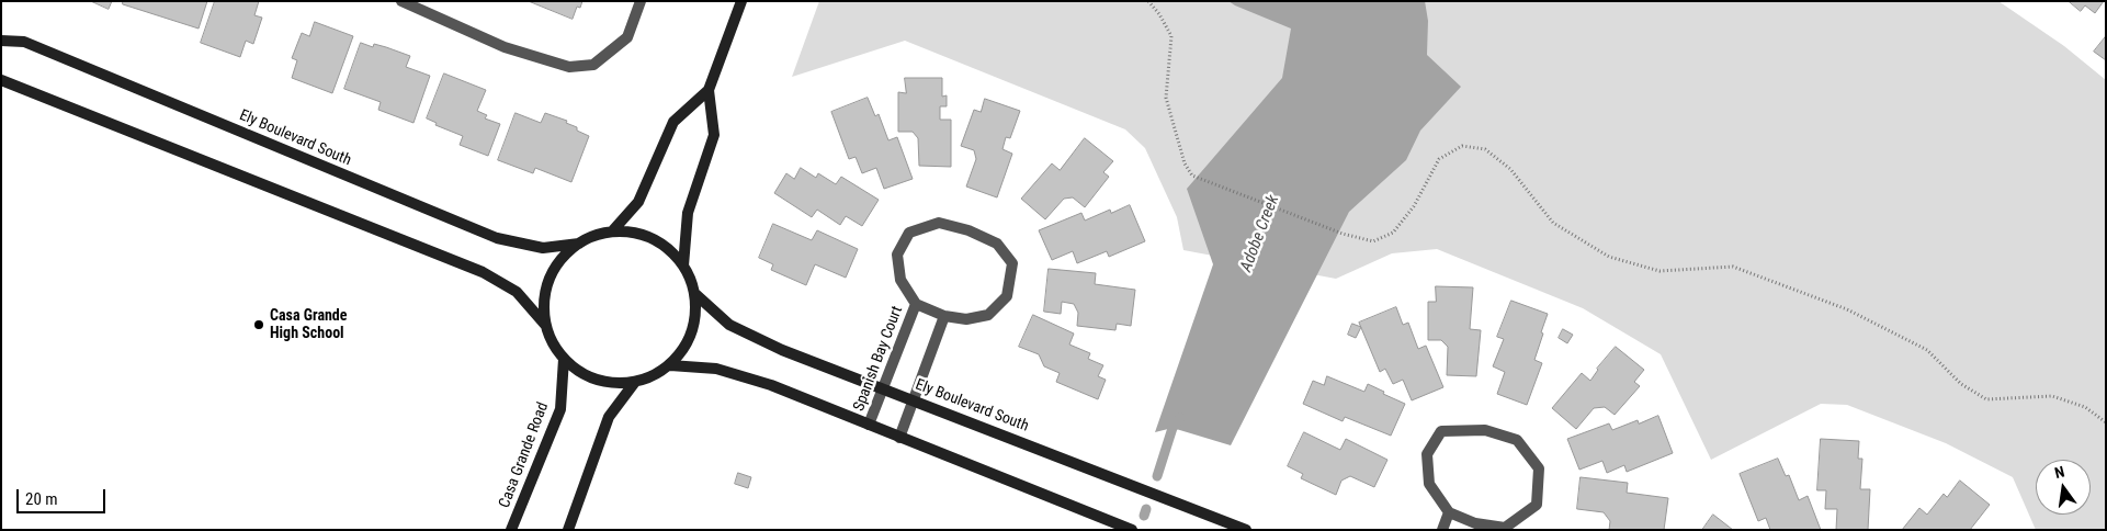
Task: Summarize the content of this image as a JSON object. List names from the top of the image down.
{
  "streets": {
    "main road": ["Ely Boulevard South", "Casa Grande Road"],
    "street": ["Spanish Bay Court"]
  },
  "crossings": [
    ["Ely Boulevard South", "Spanish Bay Court"],
    ["Ely Boulevard South", "Casa Grande Road"]
  ],
  "water": ["Adobe Creek"],
  "places": ["Casa Grande High School"],
  "scale_bar": "20 m",
  "north": "top"
}
